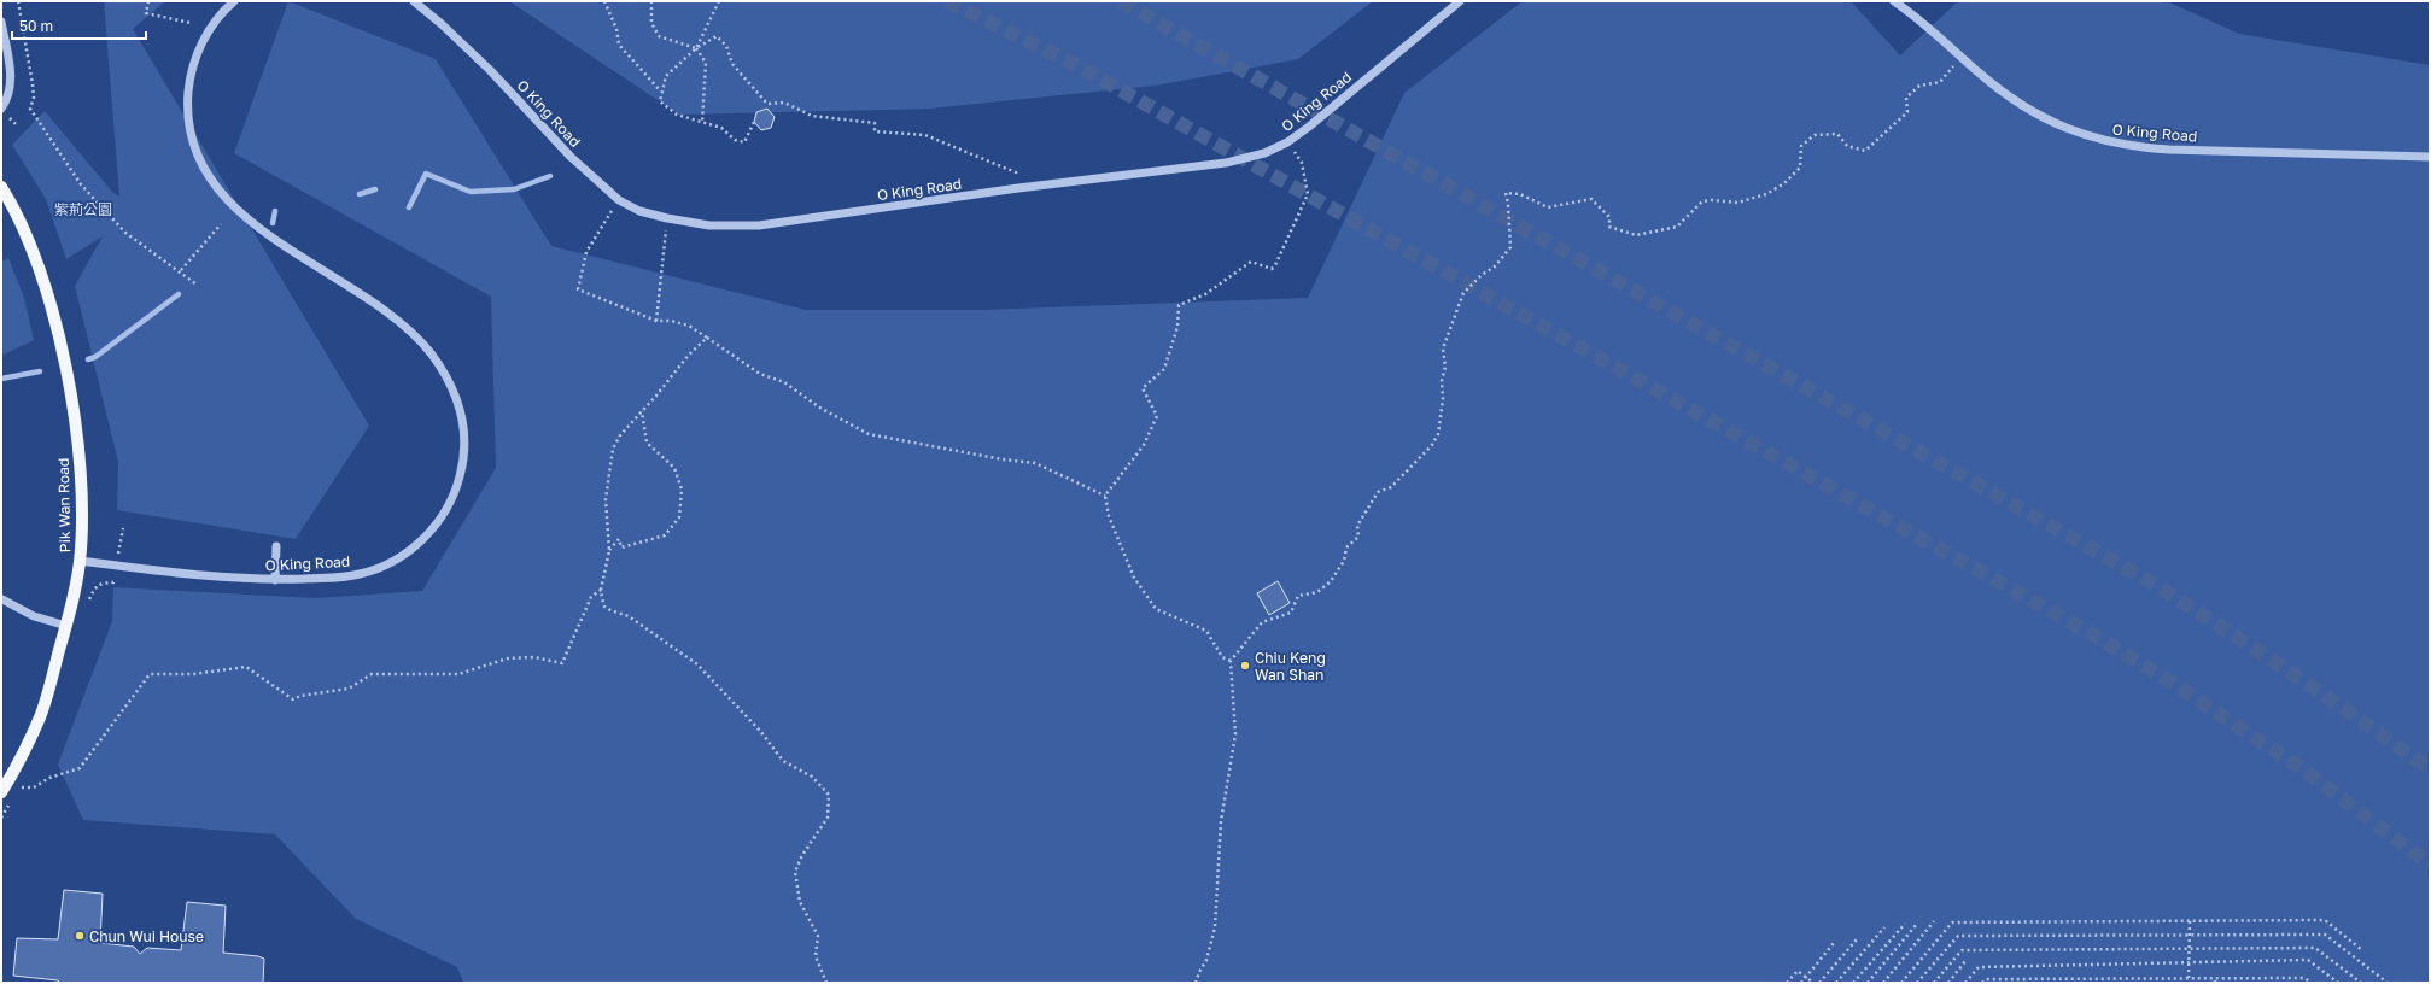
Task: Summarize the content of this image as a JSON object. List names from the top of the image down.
{
  "streets": {
    "main road": ["Pik Wan Road"],
    "lane": ["O King Road"]
  },
  "crossings": [
    ["O King Road", "Pik Wan Road"]
  ],
  "parks": ["紫荊公園"],
  "places": ["Chiu Keng Wan Shan", "Chun Wui House"],
  "scale_bar": "50 m"
}
